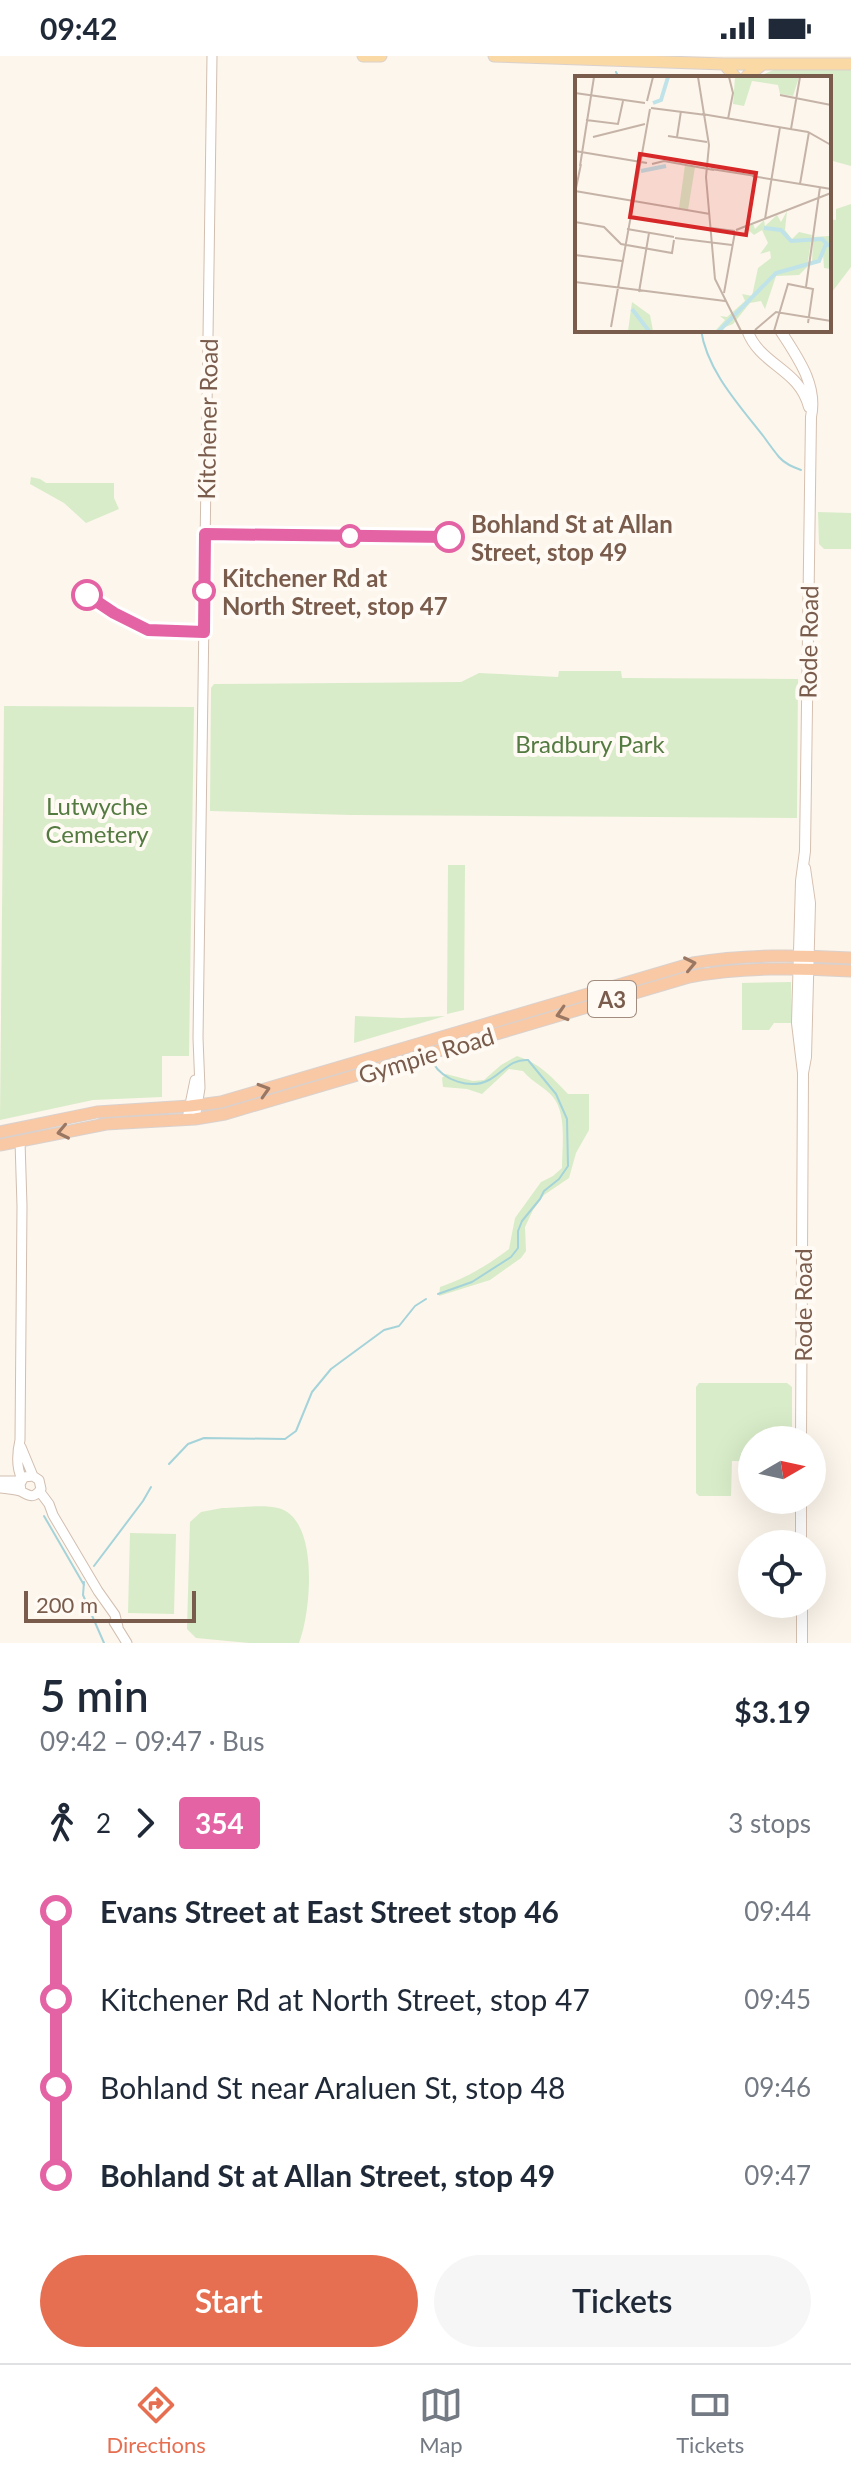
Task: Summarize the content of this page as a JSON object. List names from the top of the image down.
{
  "streets": {
    "highway": ["A3", "Gympie Road"],
    "main road": ["Rode Road"],
    "street": ["Kitchener Road"]
  },
  "crossings": [
    ["Kitchener Road", "Gympie Road"],
    ["Rode Road", "Gympie Road"]
  ],
  "parks": ["Bradbury Park", "Lutwyche Cemetery"],
  "places": ["Bohland St at Allan Street, stop 49", "Kitchener Rd at North Street, stop 47"],
  "lines": ["bus line 354"],
  "scale_bar": "200 m",
  "north": "right",
  "page": {
    "status": "09:42",
    "scale": "200 m",
    "heading": ["5 min", "09:42 – 09:47 · Bus", "$3.19"],
    "legs": ["2", "354", "3 stops"],
    "list": [
      {
        "name": "Evans Street at East Street stop 46",
        "value": "09:44"
      },
      {
        "name": "Kitchener Rd at North Street, stop 47",
        "value": "09:45"
      },
      {
        "name": "Bohland St near Araluen St, stop 48",
        "value": "09:46"
      },
      {
        "name": "Bohland St at Allan Street, stop 49",
        "value": "09:47"
      }
    ],
    "buttons": ["Start", "Tickets"],
    "tabs": ["Directions", "Map", "Tickets"]
  }
}
